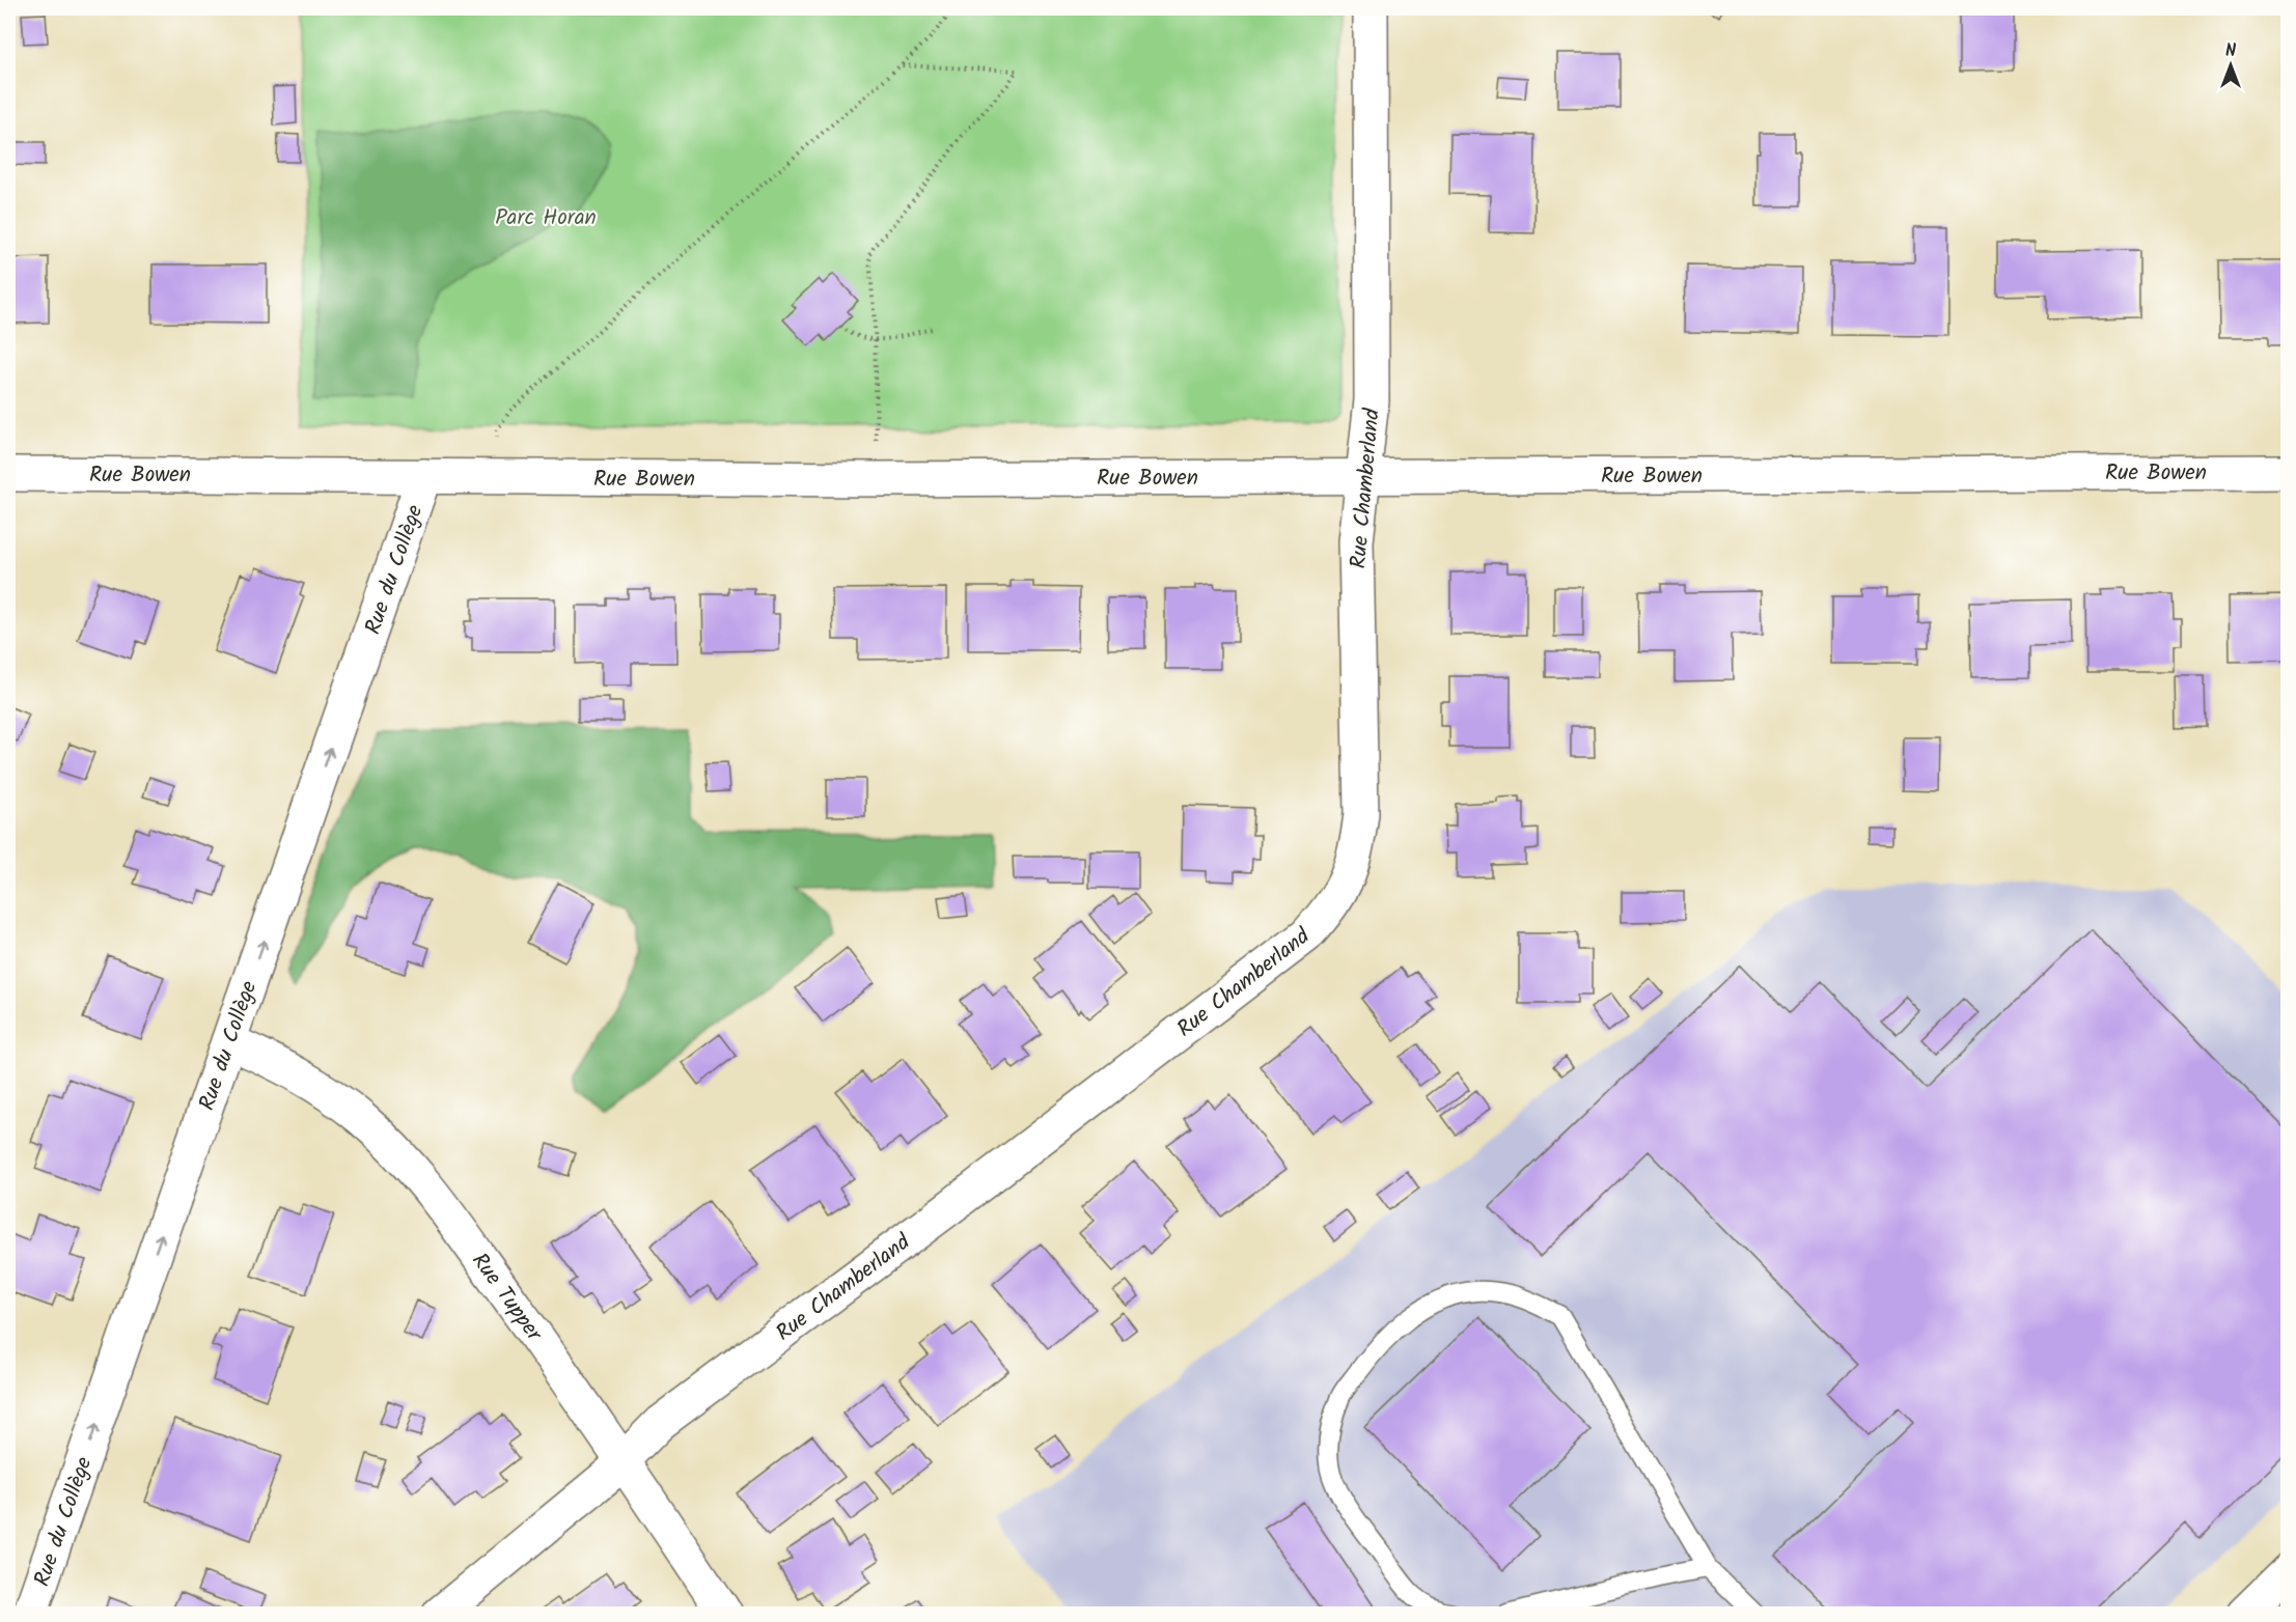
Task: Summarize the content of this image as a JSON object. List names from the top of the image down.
{
  "streets": {
    "street": [
      "Rue Bowen",
      "Rue Chamberland",
      "Rue du Collège",
      "Rue Tupper"
    ]
  },
  "crossings": [
    ["Rue Bowen", "Rue Chamberland"],
    ["Rue Bowen", "Rue du Collège"],
    ["Rue Chamberland", "Rue Tupper"],
    ["Rue du Collège", "Rue Tupper"]
  ],
  "one_way": ["Rue du Collège"],
  "parks": ["Parc Horan"],
  "north": "top"
}
